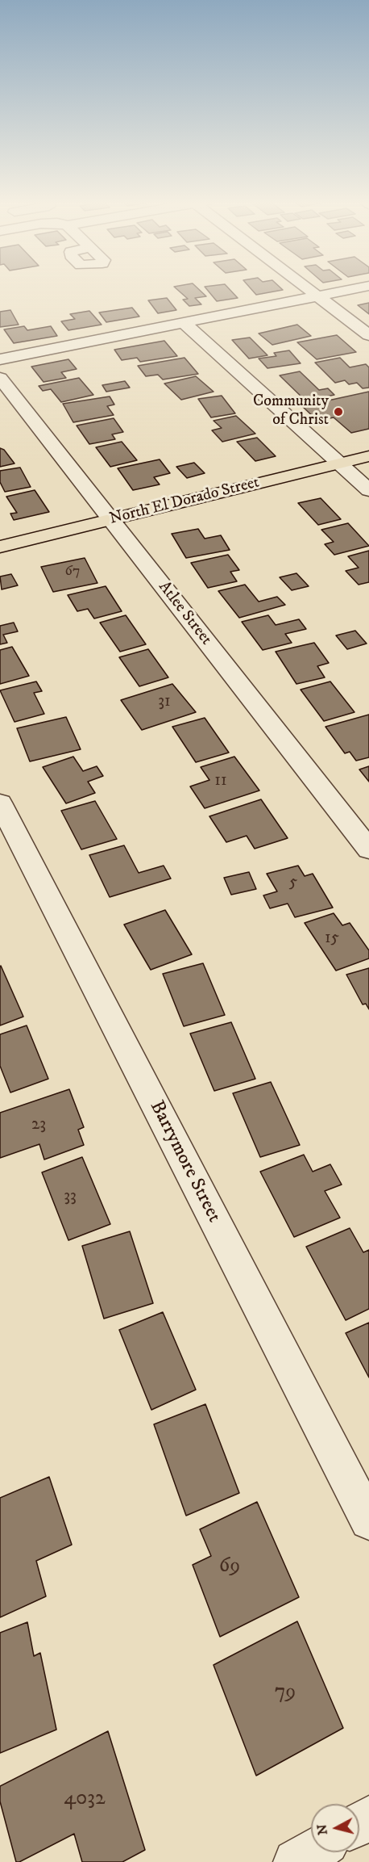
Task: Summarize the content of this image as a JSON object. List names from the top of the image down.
{
  "streets": {
    "main road": ["North El Dorado Street"],
    "street": ["Atlee Street", "Barrymore Street"]
  },
  "crossings": [
    ["North El Dorado Street", "Atlee Street"]
  ],
  "places": ["Community of Christ"],
  "house_numbers": [
    "67",
    "31",
    "11",
    "5",
    "15",
    "23",
    "33",
    "69",
    "79",
    "4032"
  ],
  "north": "left"
}
